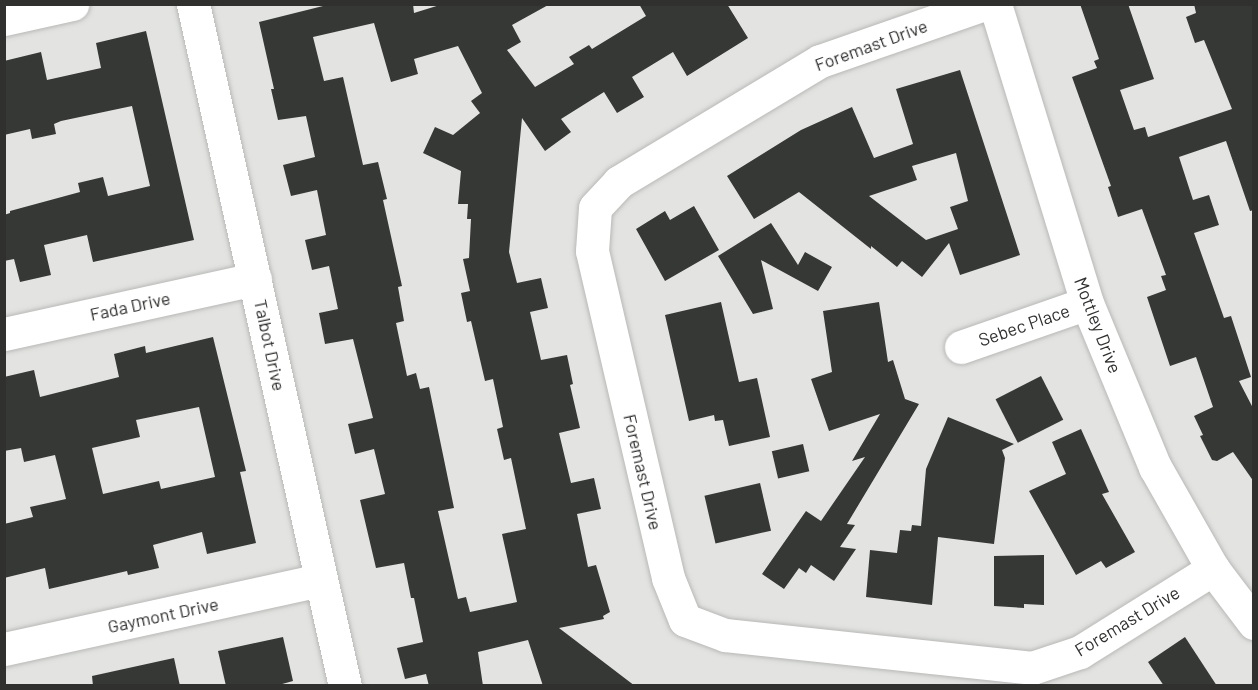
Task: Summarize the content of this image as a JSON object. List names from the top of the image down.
{
  "streets": {
    "street": [
      "Foremast Drive",
      "Fada Drive",
      "Sebec Place",
      "Mottley Drive",
      "Talbot Drive",
      "Gaymont Drive"
    ]
  },
  "crossings": [
    ["Foremast Drive", "Mottley Drive"],
    ["Fada Drive", "Talbot Drive"],
    ["Sebec Place", "Mottley Drive"],
    ["Talbot Drive", "Gaymont Drive"]
  ]
}
